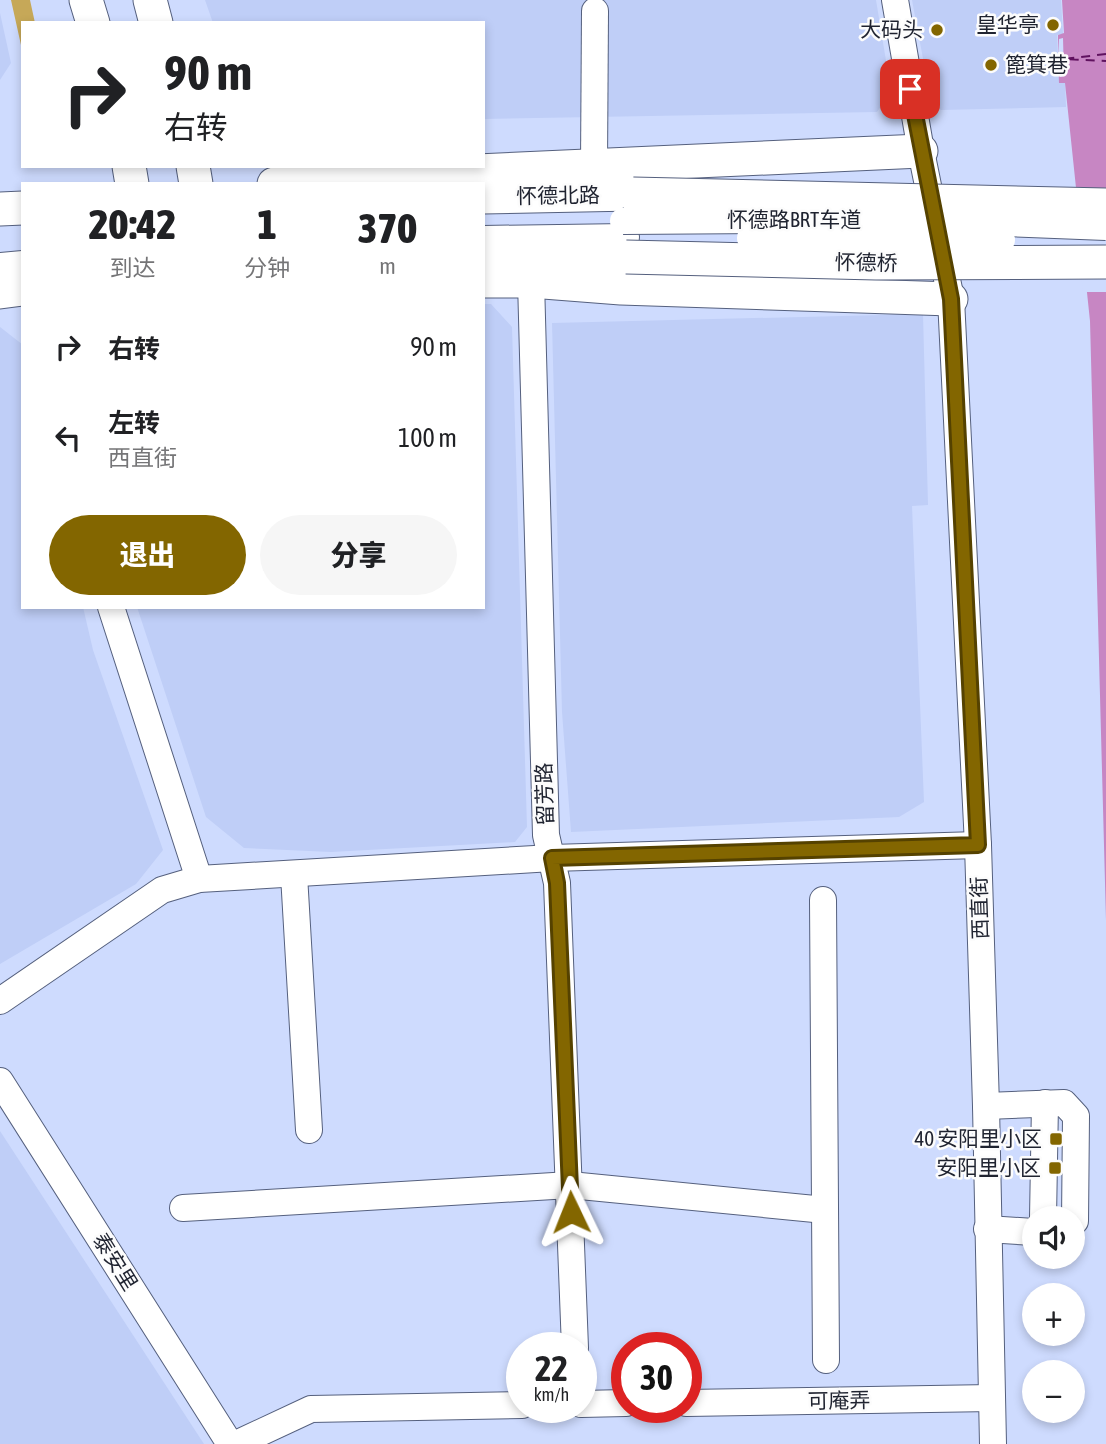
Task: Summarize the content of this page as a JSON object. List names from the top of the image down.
{
  "streets": {
    "main road": ["怀德北路", "怀德桥"],
    "street": [
      "怀德路BRT车道",
      "留芳路",
      "西直街",
      "泰安里",
      "可庵弄"
    ]
  },
  "crossings": [
    ["怀德北路", "怀德路BRT车道"],
    ["怀德北路", "怀德桥"],
    ["怀德路BRT车道", "怀德桥"],
    ["西直街", "可庵弄"]
  ],
  "places": {
    "other": ["皇华亭", "大码头", "篦箕巷"],
    "transit": ["40 安阳里小区", "安阳里小区"]
  },
  "page": {
    "turn": ["90 m", "右转"],
    "eta": [
      "20:42",
      "到达",
      "1",
      "分钟",
      "370",
      "m"
    ],
    "list": [
      {
        "name": "右转",
        "value": "90 m"
      },
      {
        "name": "左转",
        "note": "西直街",
        "value": "100 m"
      }
    ],
    "buttons": ["退出", "分享"],
    "map_buttons": ["+", "−"],
    "speed": "22 km/h",
    "limit": "30"
  }
}
